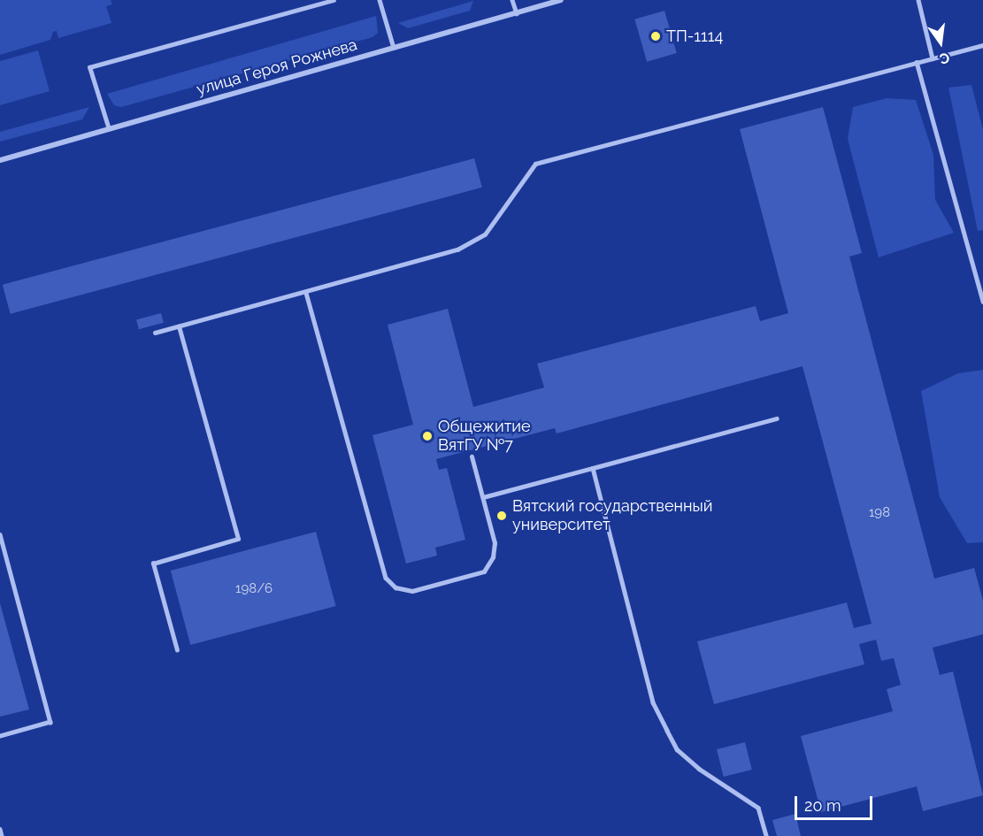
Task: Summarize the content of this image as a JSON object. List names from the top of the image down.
{
  "streets": {
    "street": ["улица Героя Рожнева"]
  },
  "places": ["ТП-1114", "Общежитие ВятГУ №7", "Вятский государственный университет"],
  "house_numbers": ["198", "198/6"],
  "scale_bar": "20 m",
  "north": "bottom"
}
